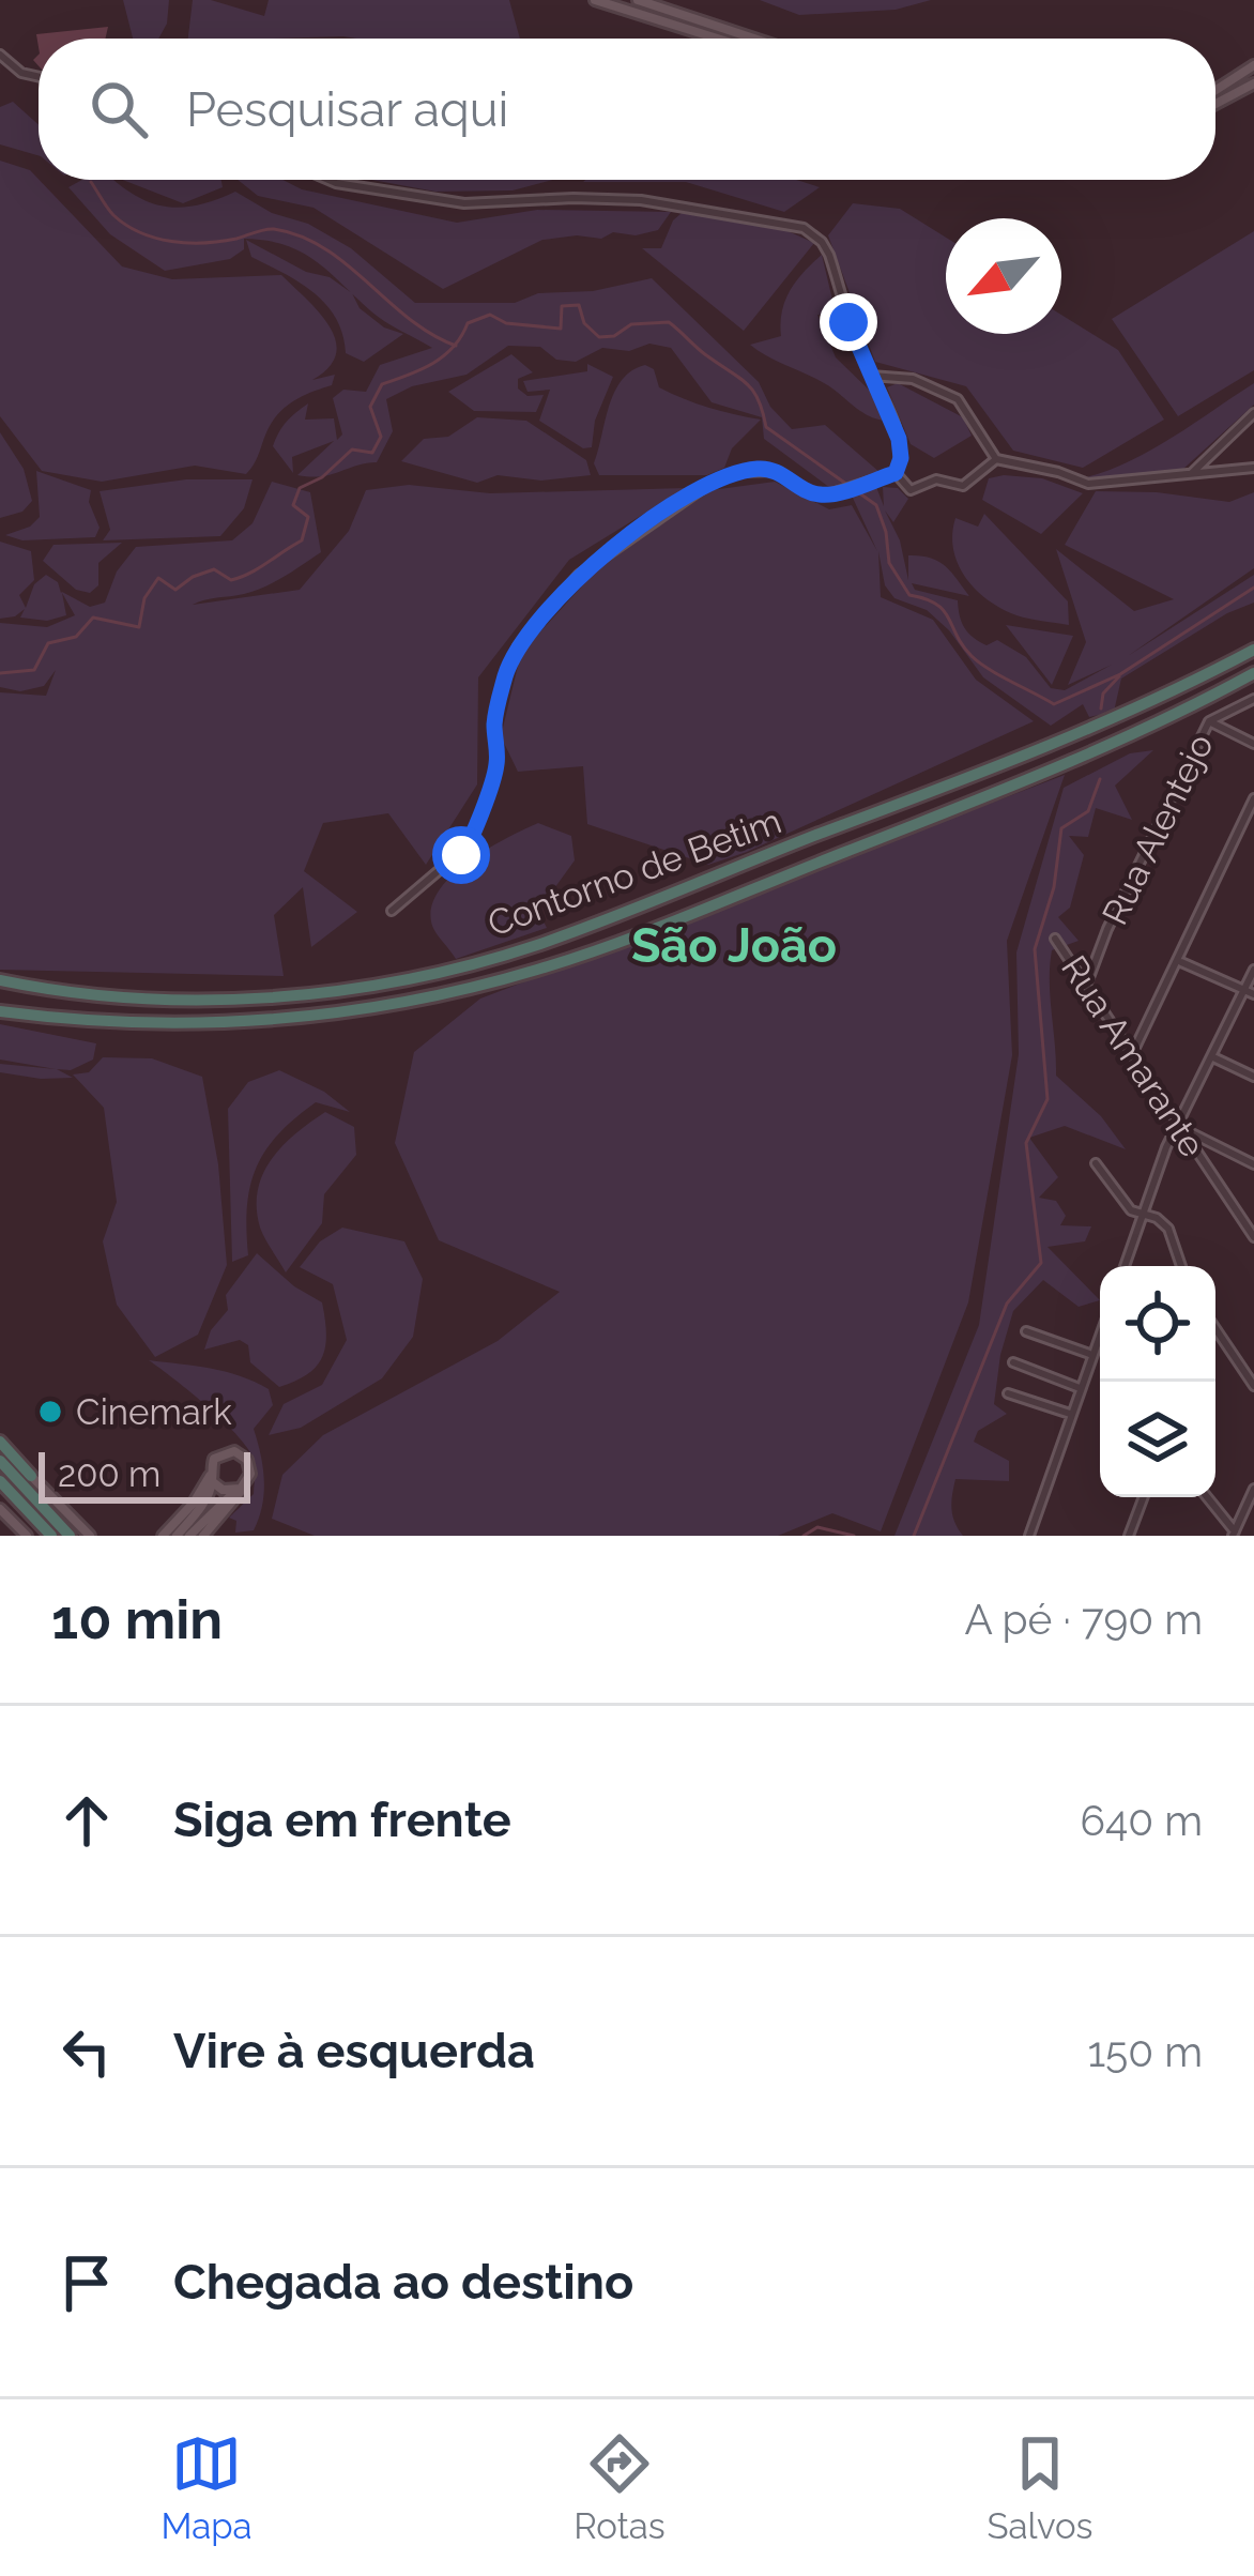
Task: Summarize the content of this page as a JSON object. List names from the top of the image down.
{
  "streets": {
    "highway": ["Contorno de Betim"],
    "street": ["Rua Alentejo", "Rua Amarante"]
  },
  "crossings": [
    ["Rua Alentejo", "Rua Amarante"]
  ],
  "districts": ["São João"],
  "places": ["Cinemark"],
  "scale_bar": "200 m",
  "north": "bottom left",
  "page": {
    "search": "Pesquisar aqui",
    "scale": "200 m",
    "heading": ["10 min", "A pé · 790 m"],
    "list": [
      ["Siga em frente", "640 m"],
      ["Vire à esquerda", "150 m"],
      "Chegada ao destino"
    ],
    "nav": ["Mapa", "Rotas", "Salvos"]
  }
}
